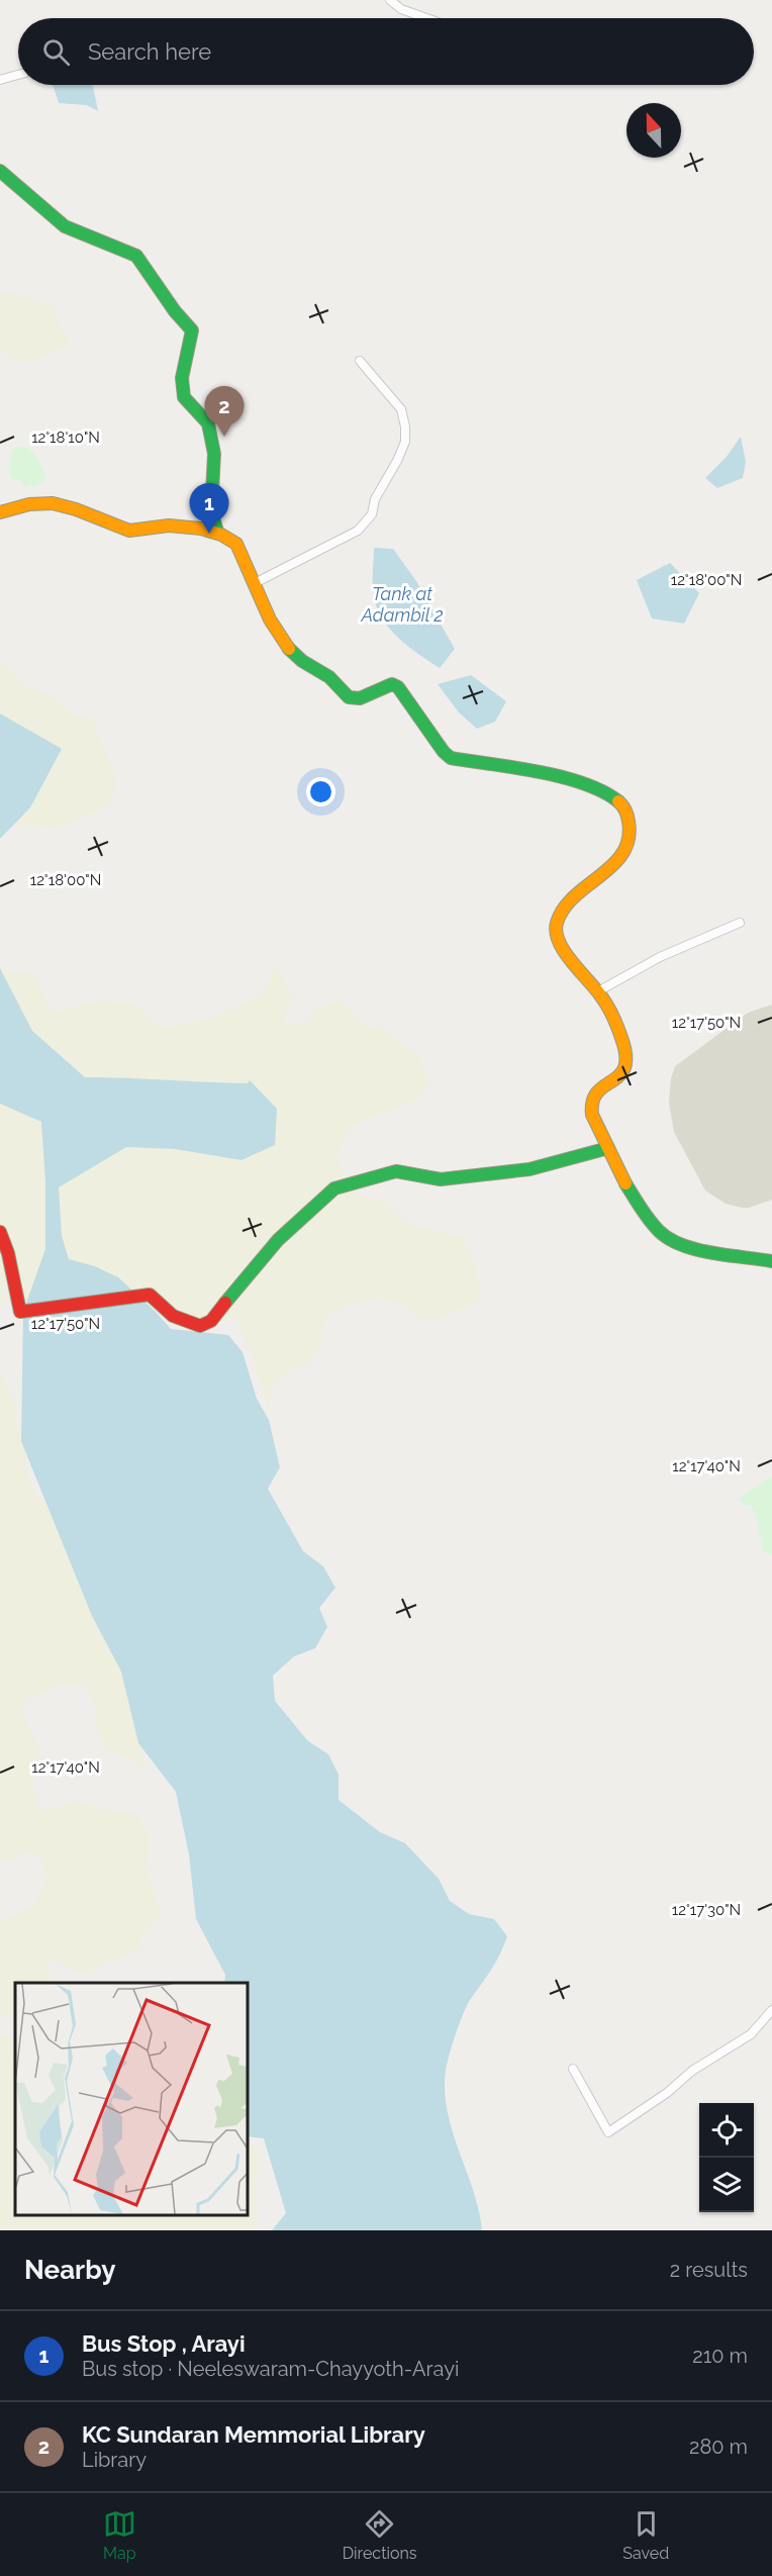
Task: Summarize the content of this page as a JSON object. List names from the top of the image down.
{
  "water": ["Tank at Adambil 2"],
  "north": "top",
  "page": {
    "search": "Search here",
    "pins": ["2", "1"],
    "heading": ["Nearby", "2 results"],
    "list": [
      {
        "mark": "1",
        "name": "Bus Stop , Arayi",
        "note": "Bus stop · Neeleswaram-Chayyoth-Arayi",
        "value": "210 m"
      },
      {
        "mark": "2",
        "name": "KC Sundaran Memmorial Library",
        "note": "Library",
        "value": "280 m"
      }
    ],
    "nav": ["Map", "Directions", "Saved"]
  },
  "coordinates": [
    "12°18'10\"N",
    "12°18'00\"N",
    "12°17'50\"N",
    "12°17'40\"N",
    "12°17'30\"N"
  ]
}
